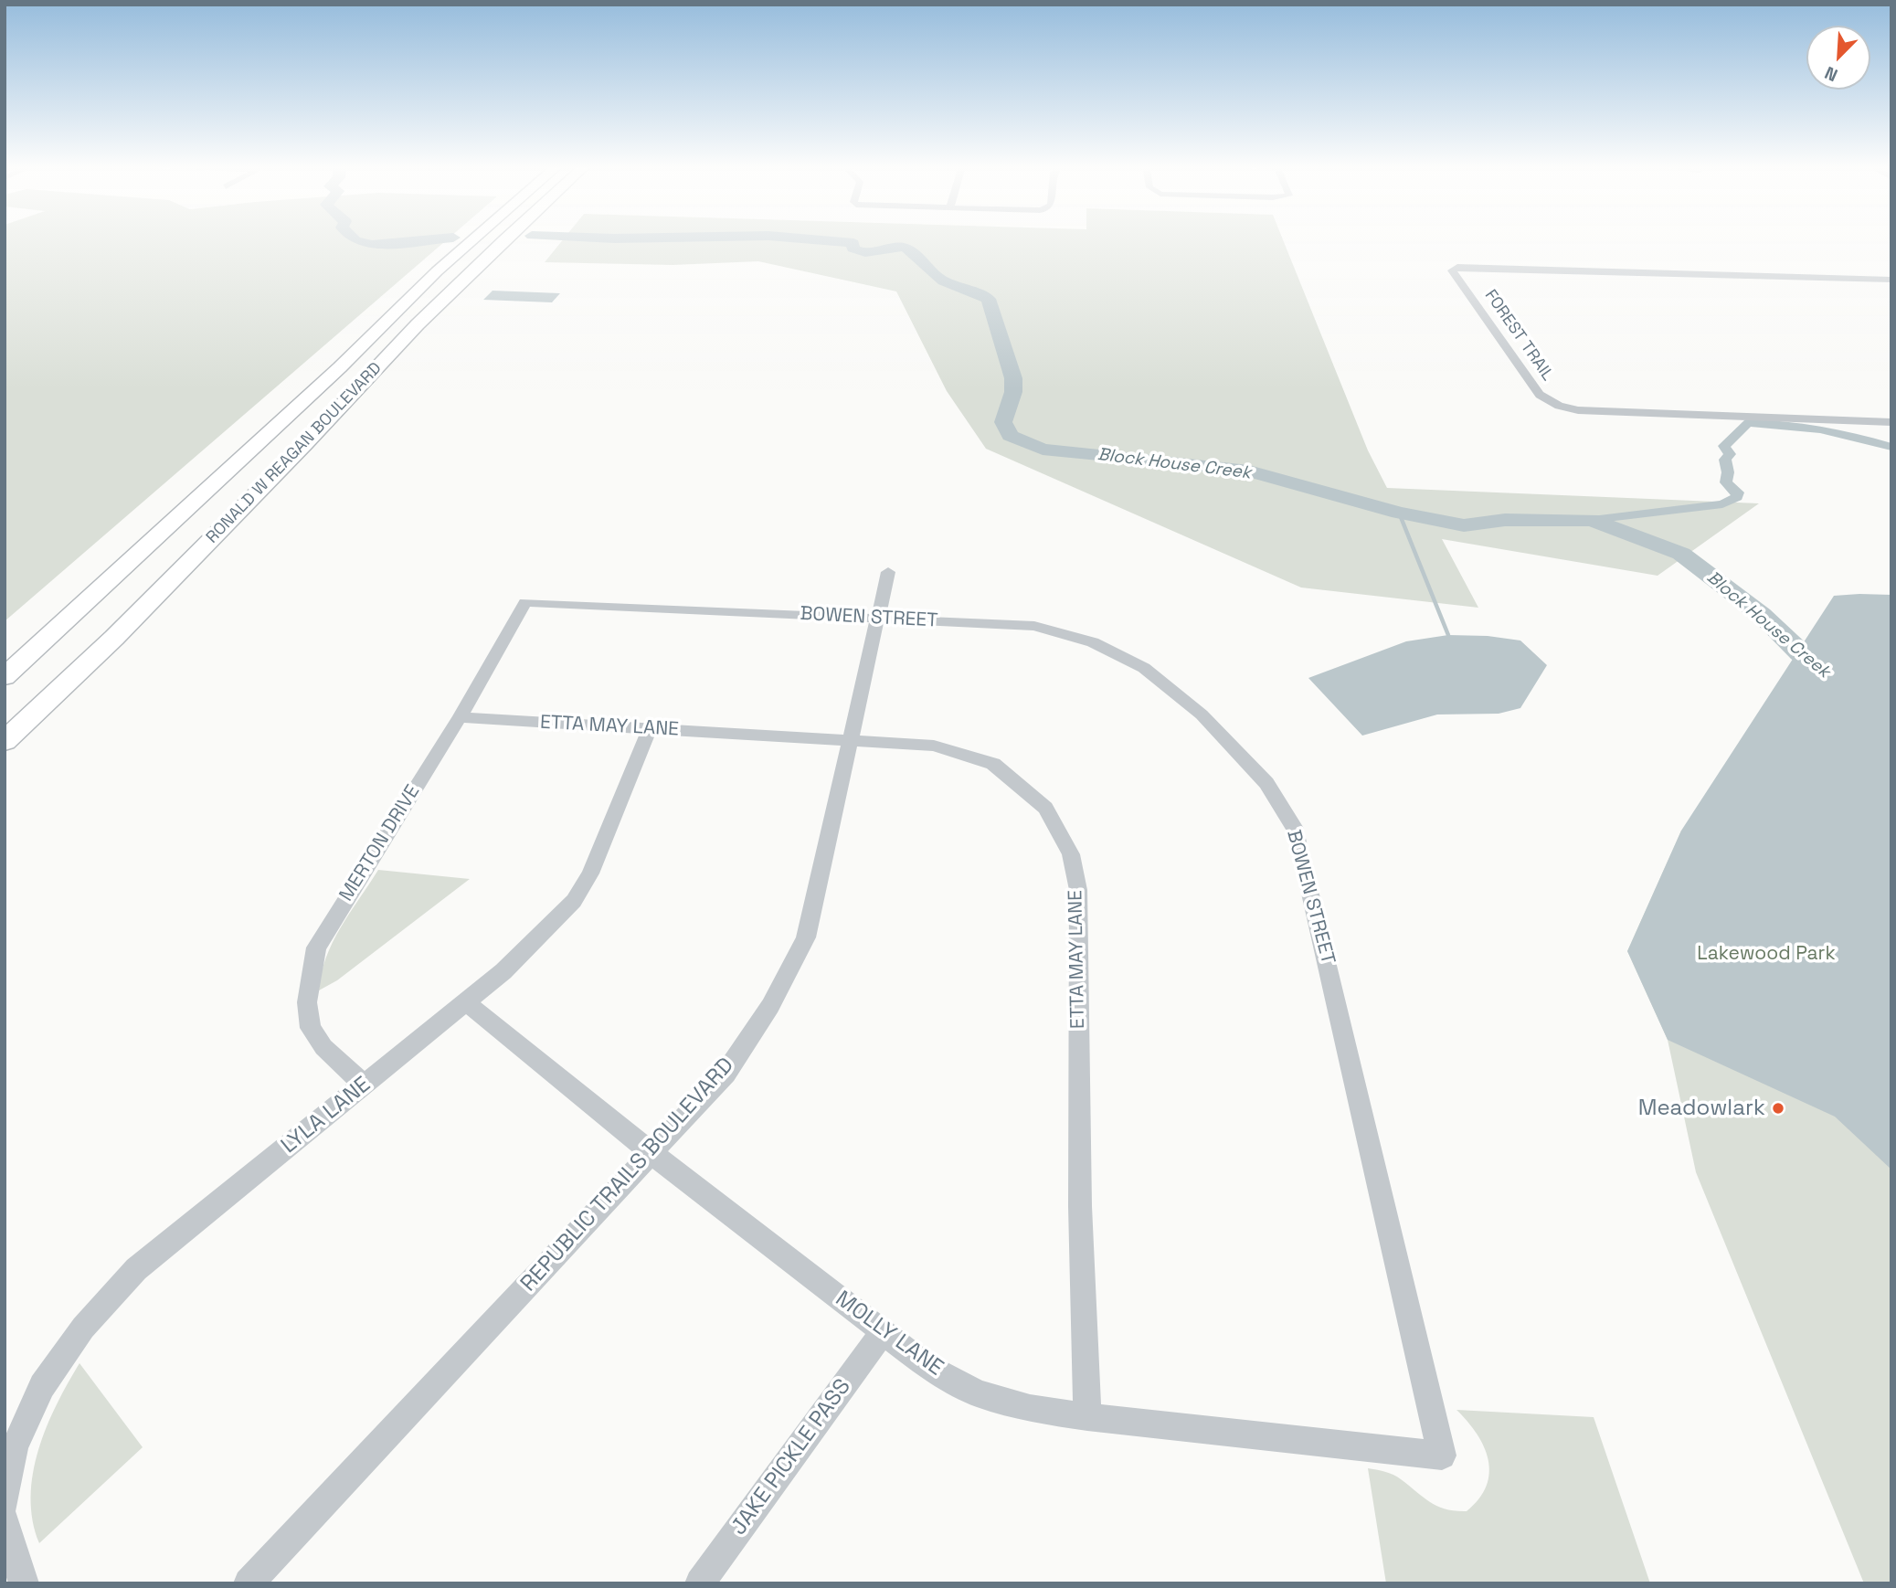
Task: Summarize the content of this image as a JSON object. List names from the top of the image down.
{
  "streets": {
    "main road": ["RONALD W REAGAN BOULEVARD"],
    "street": [
      "FOREST TRAIL",
      "BOWEN STREET",
      "ETTA MAY LANE",
      "MERTON DRIVE",
      "LYLA LANE",
      "REPUBLIC TRAILS BOULEVARD",
      "MOLLY LANE",
      "JAKE PICKLE PASS"
    ]
  },
  "crossings": [
    ["BOWEN STREET", "MERTON DRIVE"],
    ["BOWEN STREET", "REPUBLIC TRAILS BOULEVARD"],
    ["BOWEN STREET", "MOLLY LANE"],
    ["ETTA MAY LANE", "MERTON DRIVE"],
    ["ETTA MAY LANE", "LYLA LANE"],
    ["ETTA MAY LANE", "REPUBLIC TRAILS BOULEVARD"],
    ["ETTA MAY LANE", "MOLLY LANE"],
    ["MERTON DRIVE", "LYLA LANE"],
    ["LYLA LANE", "MOLLY LANE"],
    ["REPUBLIC TRAILS BOULEVARD", "MOLLY LANE"],
    ["MOLLY LANE", "JAKE PICKLE PASS"]
  ],
  "water": ["Block House Creek"],
  "parks": ["Lakewood Park"],
  "places": ["Meadowlark"],
  "north": "bottom left"
}
